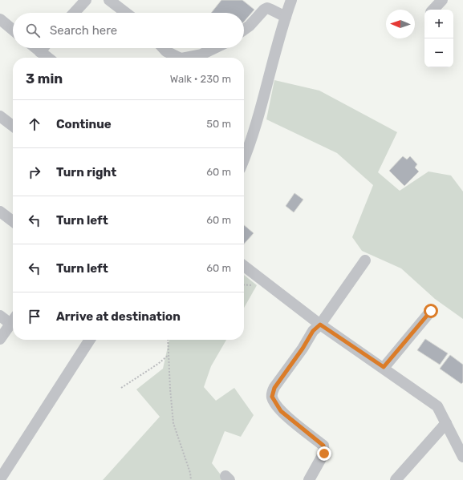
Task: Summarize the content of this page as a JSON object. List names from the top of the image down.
{
  "north": "left",
  "page": {
    "map_buttons": ["+", "−"],
    "search": "Search here",
    "heading": ["3 min", "Walk · 230 m"],
    "list": [
      ["Continue", "50 m"],
      ["Turn right", "60 m"],
      ["Turn left", "60 m"],
      ["Turn left", "60 m"],
      "Arrive at destination"
    ]
  }
}
